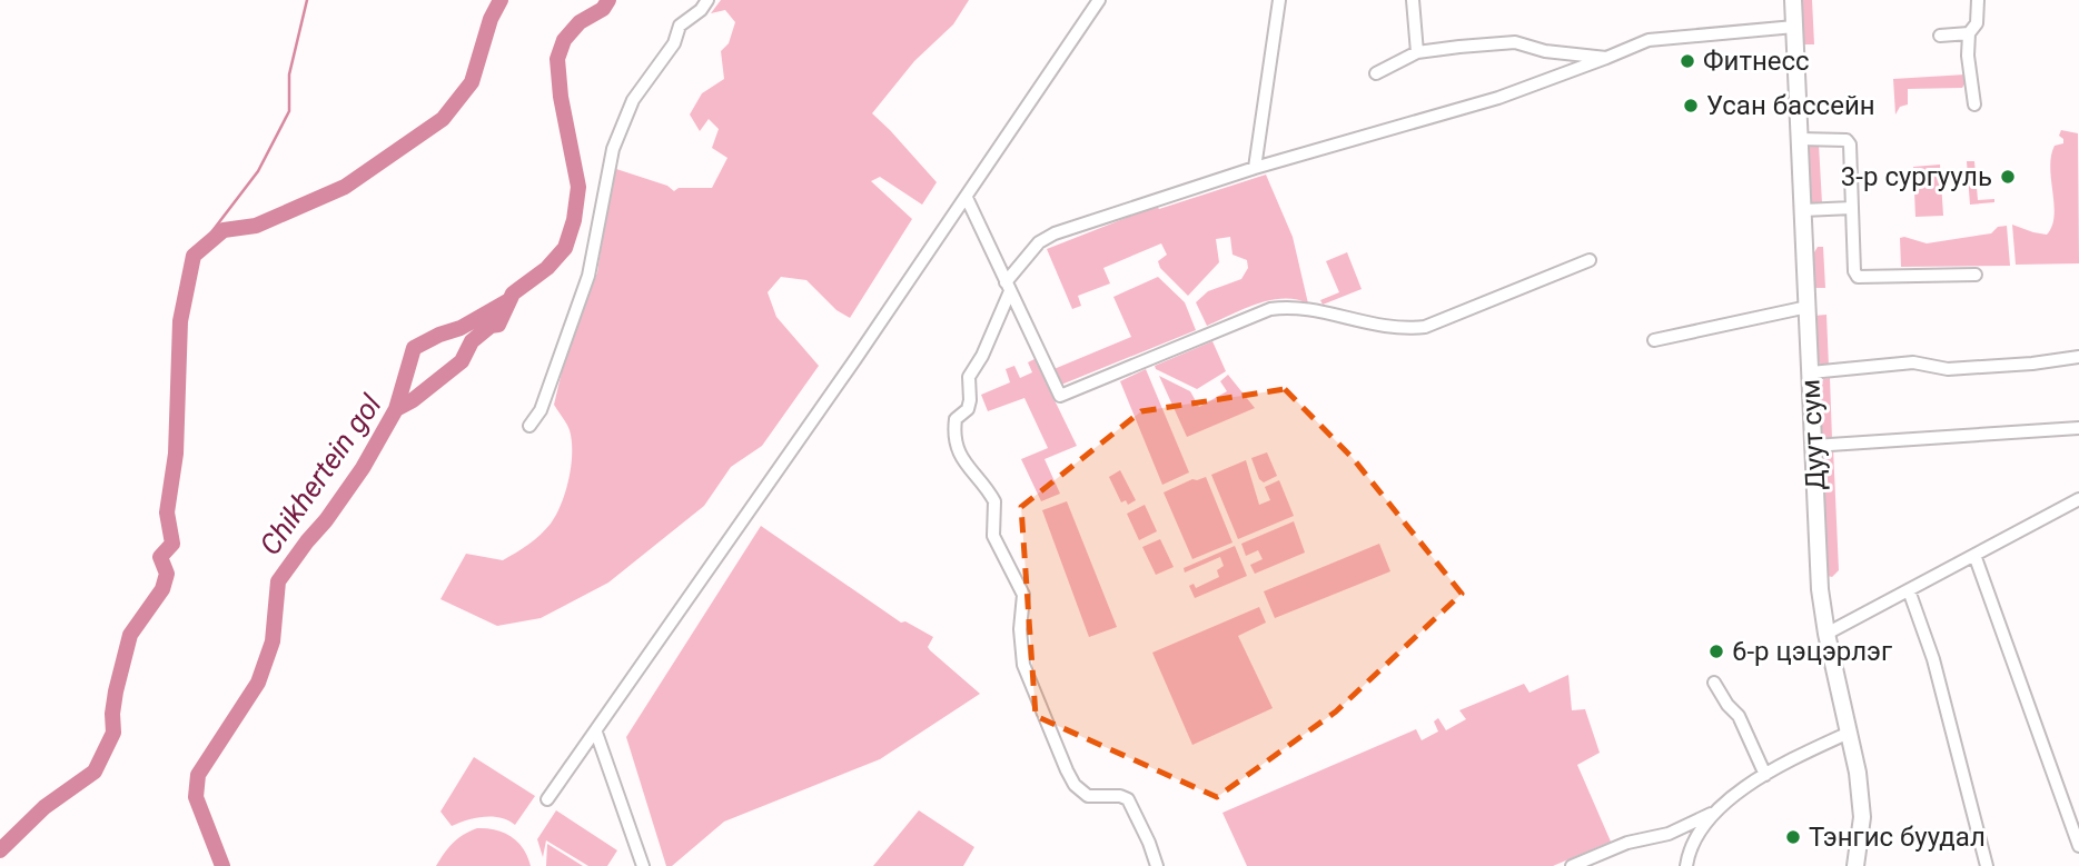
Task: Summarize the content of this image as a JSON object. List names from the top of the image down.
{
  "streets": {
    "main road": ["Дуут сум"]
  },
  "water": ["Chikhertein gol"],
  "places": [
    "Фитнесс",
    "Усан бассейн",
    "3-р сургууль",
    "6-р цэцэрлэг",
    "Тэнгис буудал"
  ]
}
